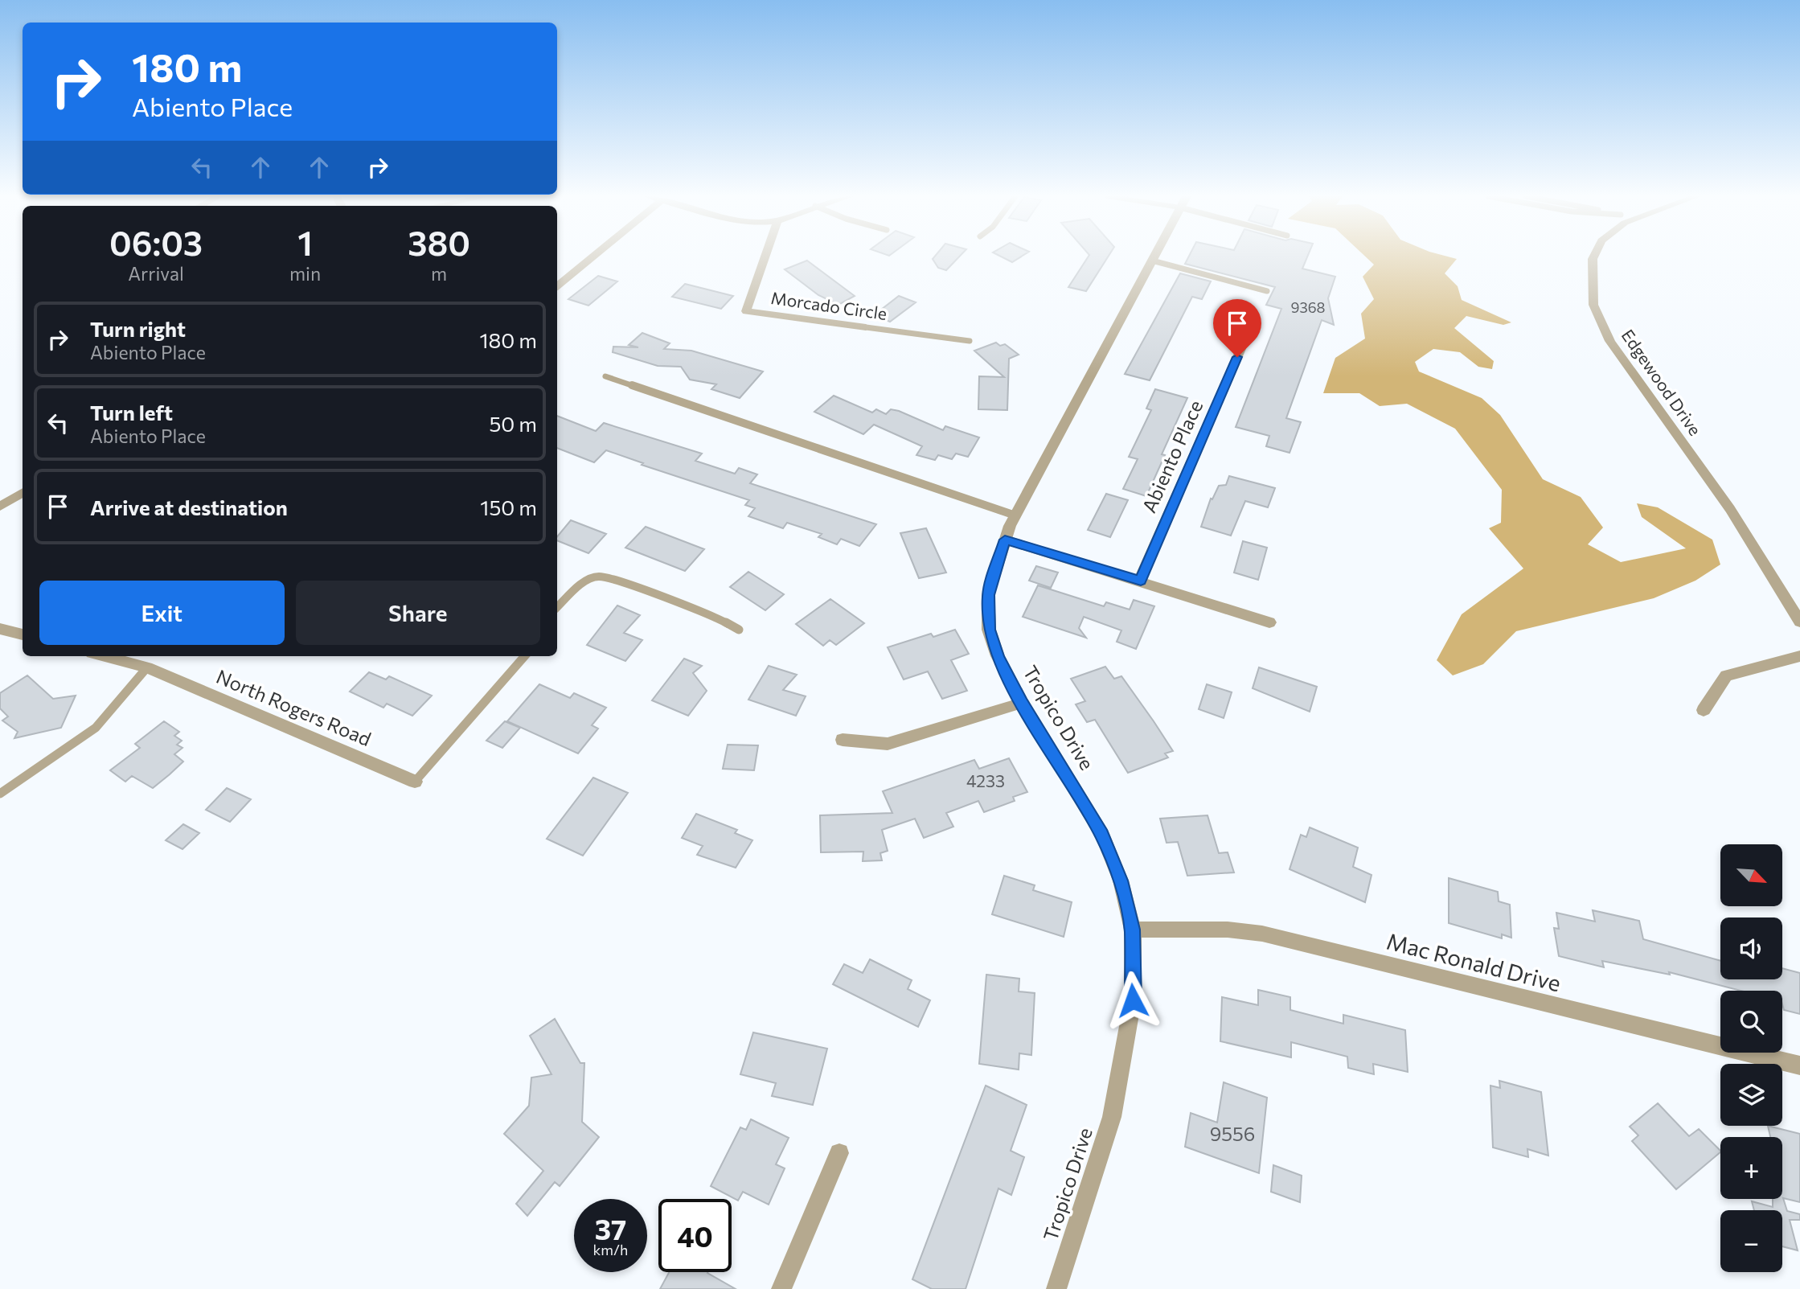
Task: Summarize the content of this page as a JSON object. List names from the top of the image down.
{
  "streets": {
    "street": [
      "Morcado Circle",
      "Edgewood Drive",
      "Abiento Place",
      "North Rogers Road",
      "Tropico Drive",
      "Mac Ronald Drive"
    ]
  },
  "crossings": [
    ["Tropico Drive", "Mac Ronald Drive"]
  ],
  "house_numbers": ["9368", "4233", "9556"],
  "north": "bottom right",
  "page": {
    "turn": ["180 m", "Abiento Place"],
    "eta": [
      "06:03",
      "Arrival",
      "1",
      "min",
      "380",
      "m"
    ],
    "list": [
      {
        "name": "Turn right",
        "note": "Abiento Place",
        "value": "180 m"
      },
      {
        "name": "Turn left",
        "note": "Abiento Place",
        "value": "50 m"
      },
      {
        "name": "Arrive at destination",
        "value": "150 m"
      }
    ],
    "buttons": ["Exit", "Share"],
    "map_buttons": ["+", "−"],
    "speed": "37 km/h",
    "limit": "40"
  }
}
